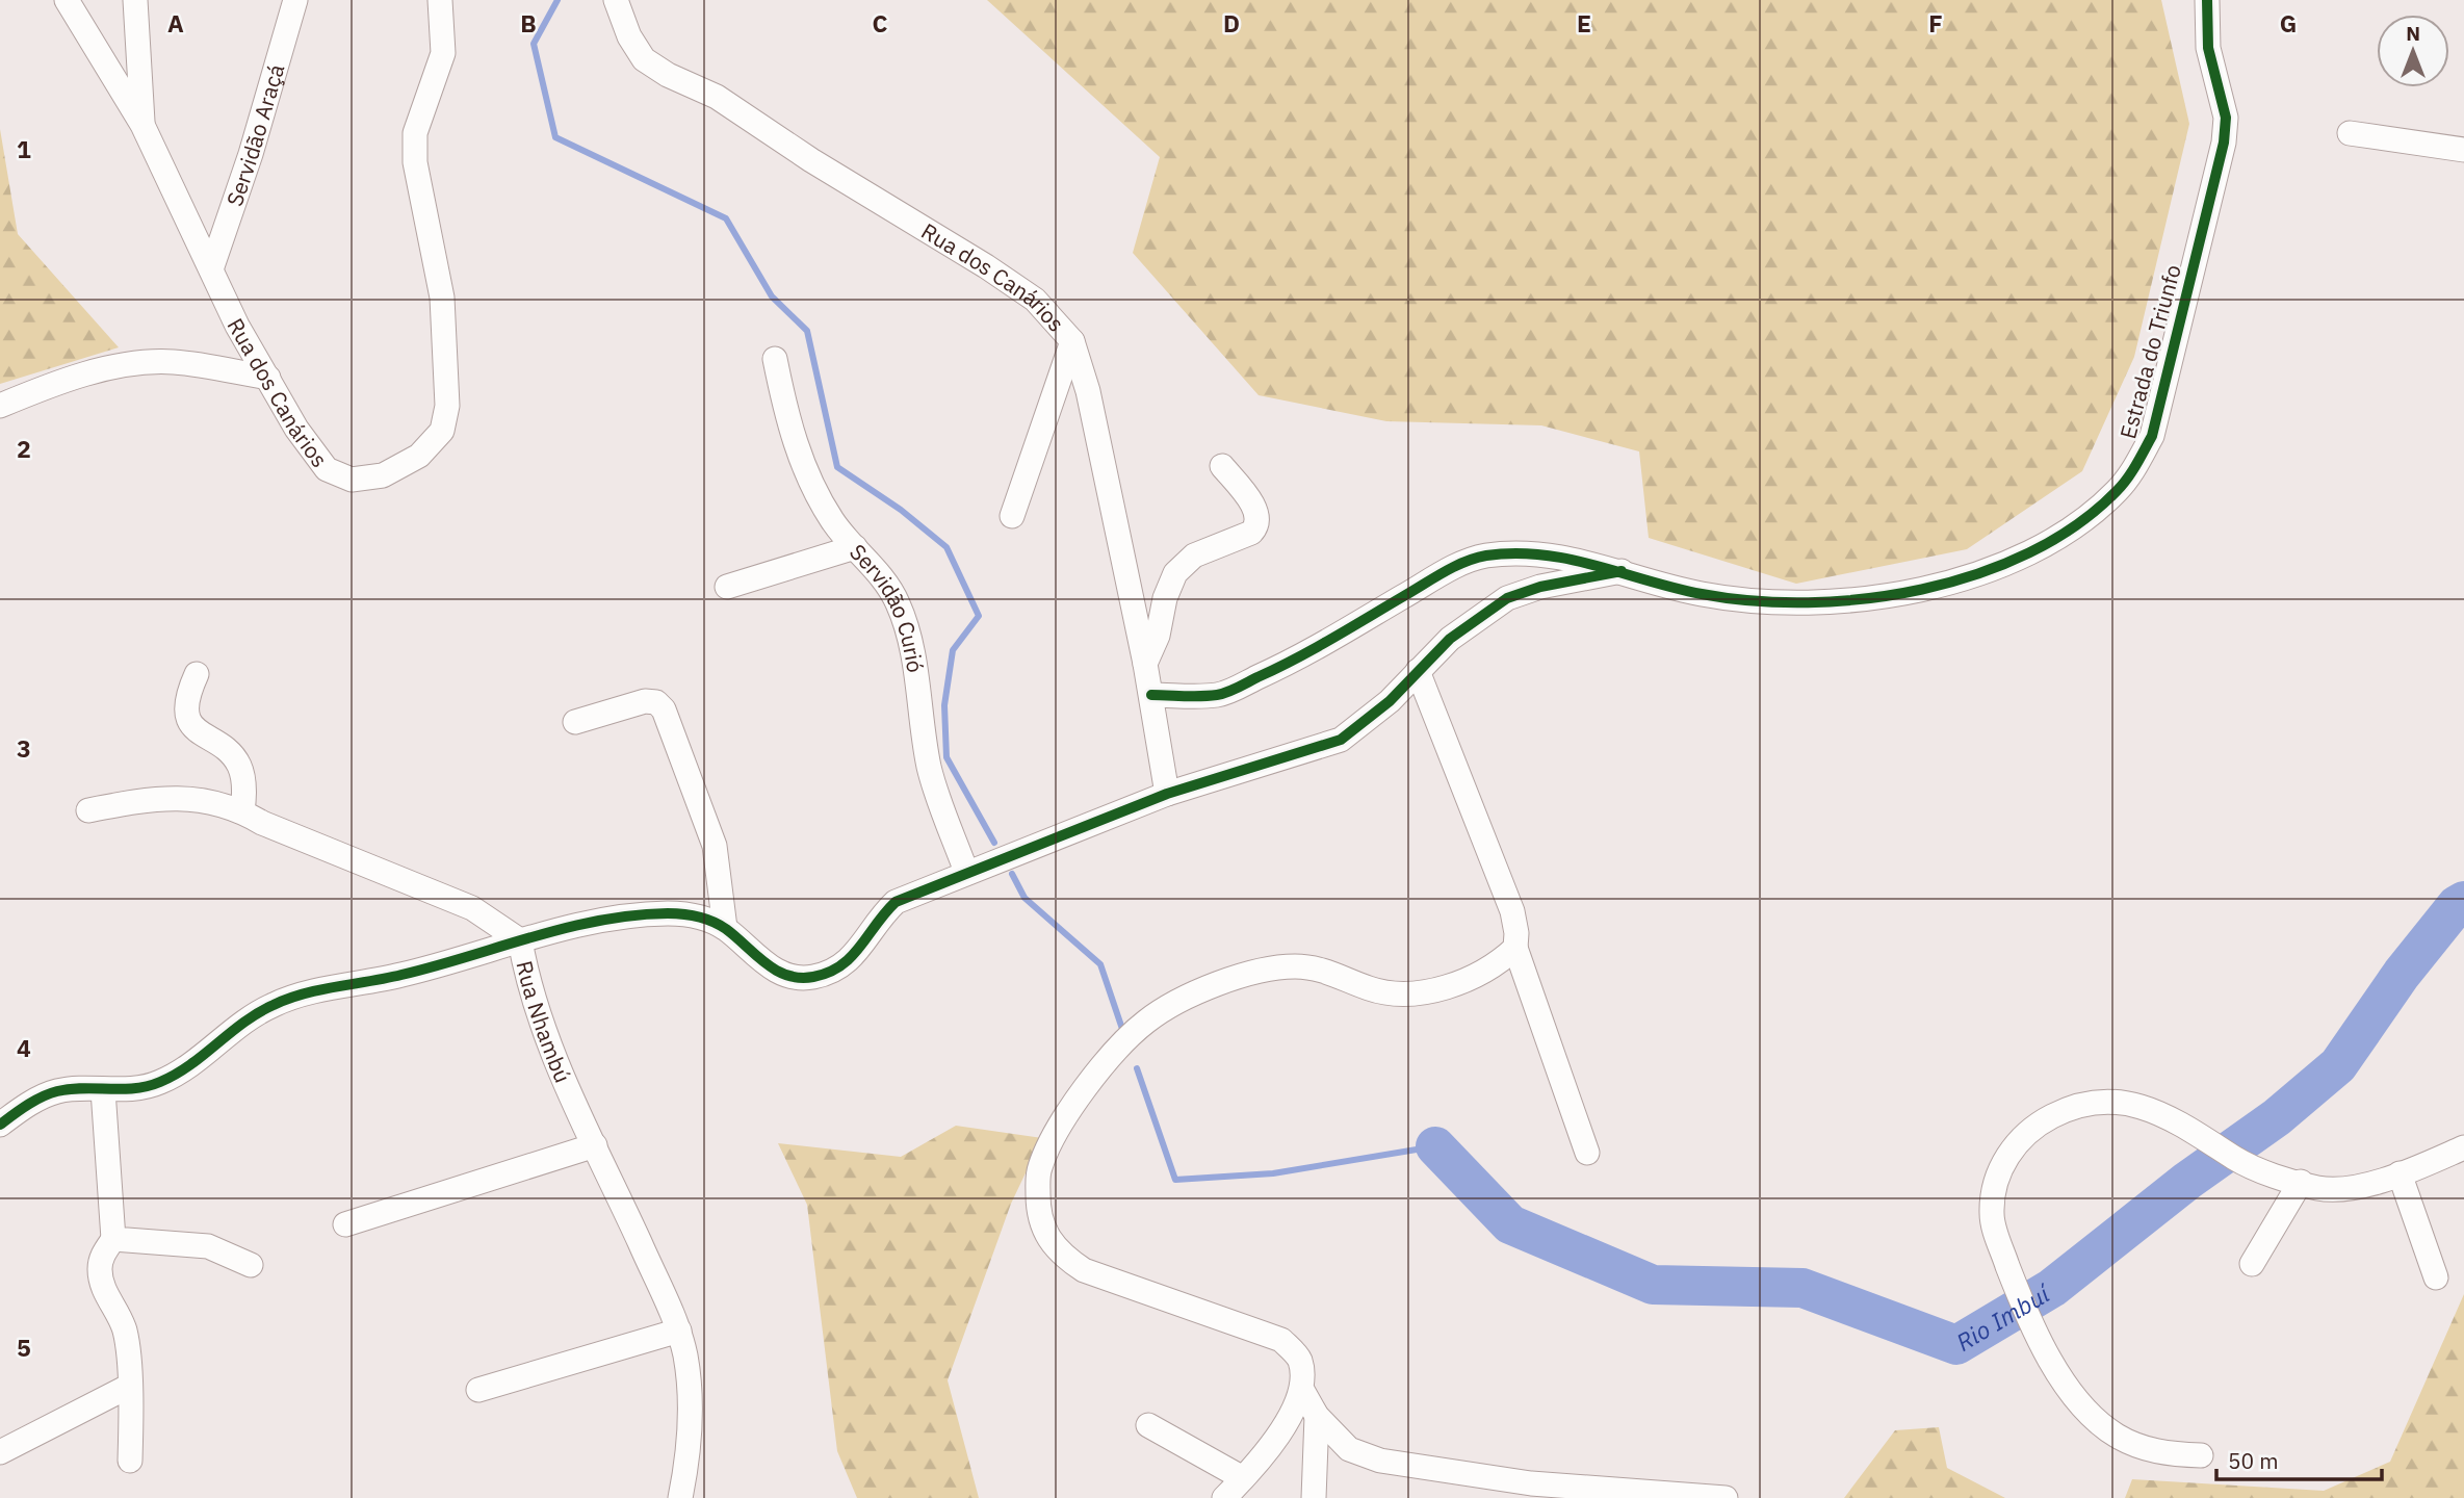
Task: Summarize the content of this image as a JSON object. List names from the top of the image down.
{
  "streets": {
    "street": [
      "Servidão Araçá",
      "Rua dos Canários",
      "Estrada do Triunfo",
      "Servidão Curió",
      "Rua Nhambú"
    ]
  },
  "crossings": [
    ["Servidão Araçá", "Rua dos Canários"],
    ["Rua dos Canários", "Estrada do Triunfo"]
  ],
  "water": ["Rio Imbuí"],
  "scale_bar": "50 m",
  "north": "top",
  "grid": {
    "columns": [
      "A",
      "B",
      "C",
      "D",
      "E",
      "F",
      "G"
    ],
    "rows": [
      "1",
      "2",
      "3",
      "4",
      "5"
    ]
  }
}
